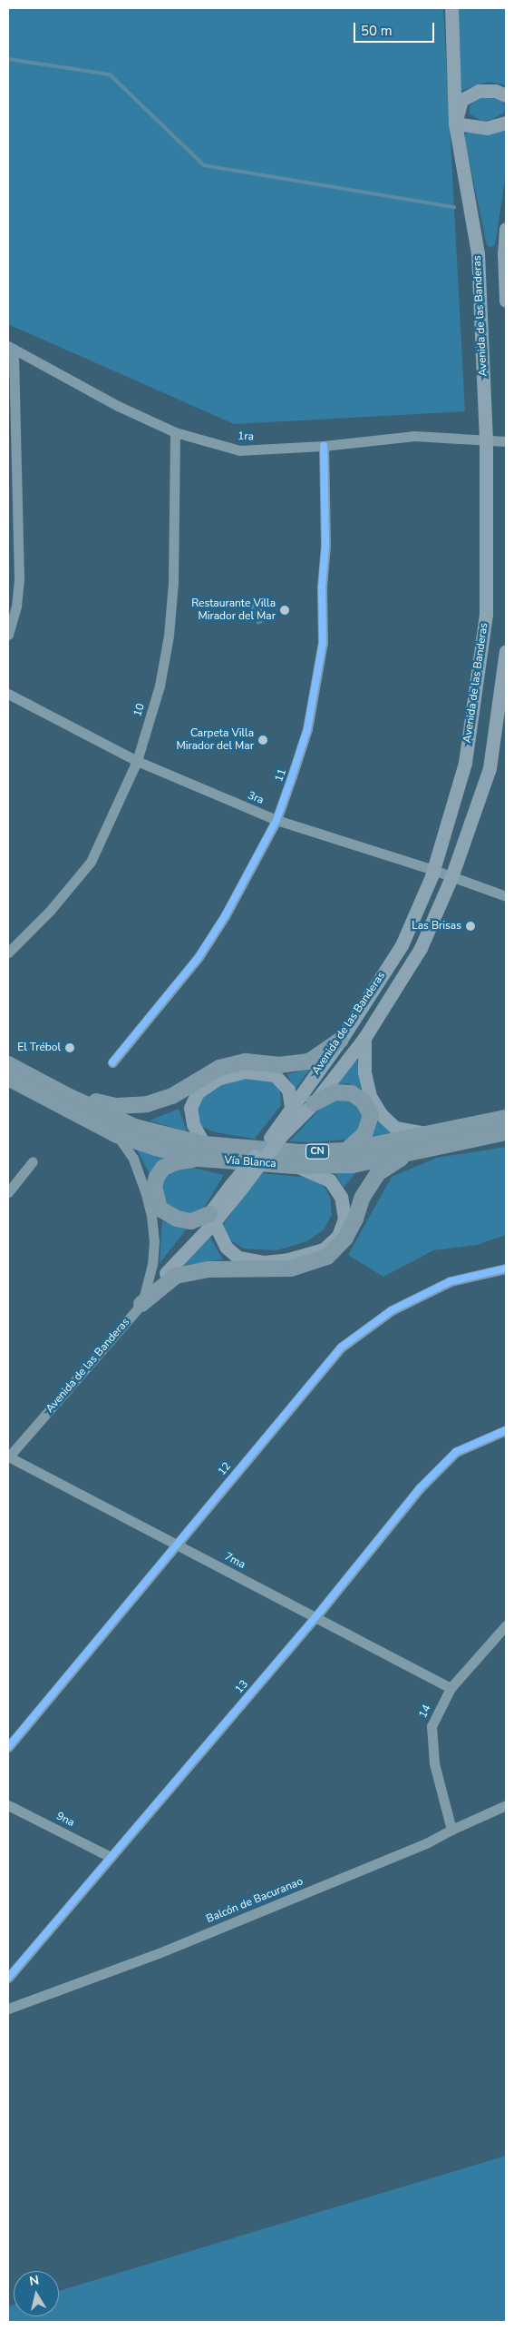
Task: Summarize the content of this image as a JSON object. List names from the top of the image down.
{
  "streets": {
    "highway": ["CN", "Vía Blanca"],
    "main road": ["Avenida de las Banderas"],
    "street": [
      "1ra",
      "10",
      "11",
      "3ra",
      "12",
      "7ma",
      "13",
      "14",
      "9na",
      "Balcón de Bacuranao"
    ]
  },
  "crossings": [
    ["Avenida de las Banderas", "1ra"],
    ["Avenida de las Banderas", "3ra"],
    ["Avenida de las Banderas", "7ma"],
    ["1ra", "10"],
    ["1ra", "11"],
    ["10", "3ra"],
    ["11", "3ra"],
    ["12", "7ma"],
    ["7ma", "13"],
    ["7ma", "14"],
    ["13", "9na"],
    ["14", "Balcón de Bacuranao"]
  ],
  "places": [
    "Restaurante Villa Mirador del Mar",
    "Carpeta Villa Mirador del Mar",
    "Las Brisas",
    "El Trébol"
  ],
  "scale_bar": "50 m",
  "north": "top"
}
